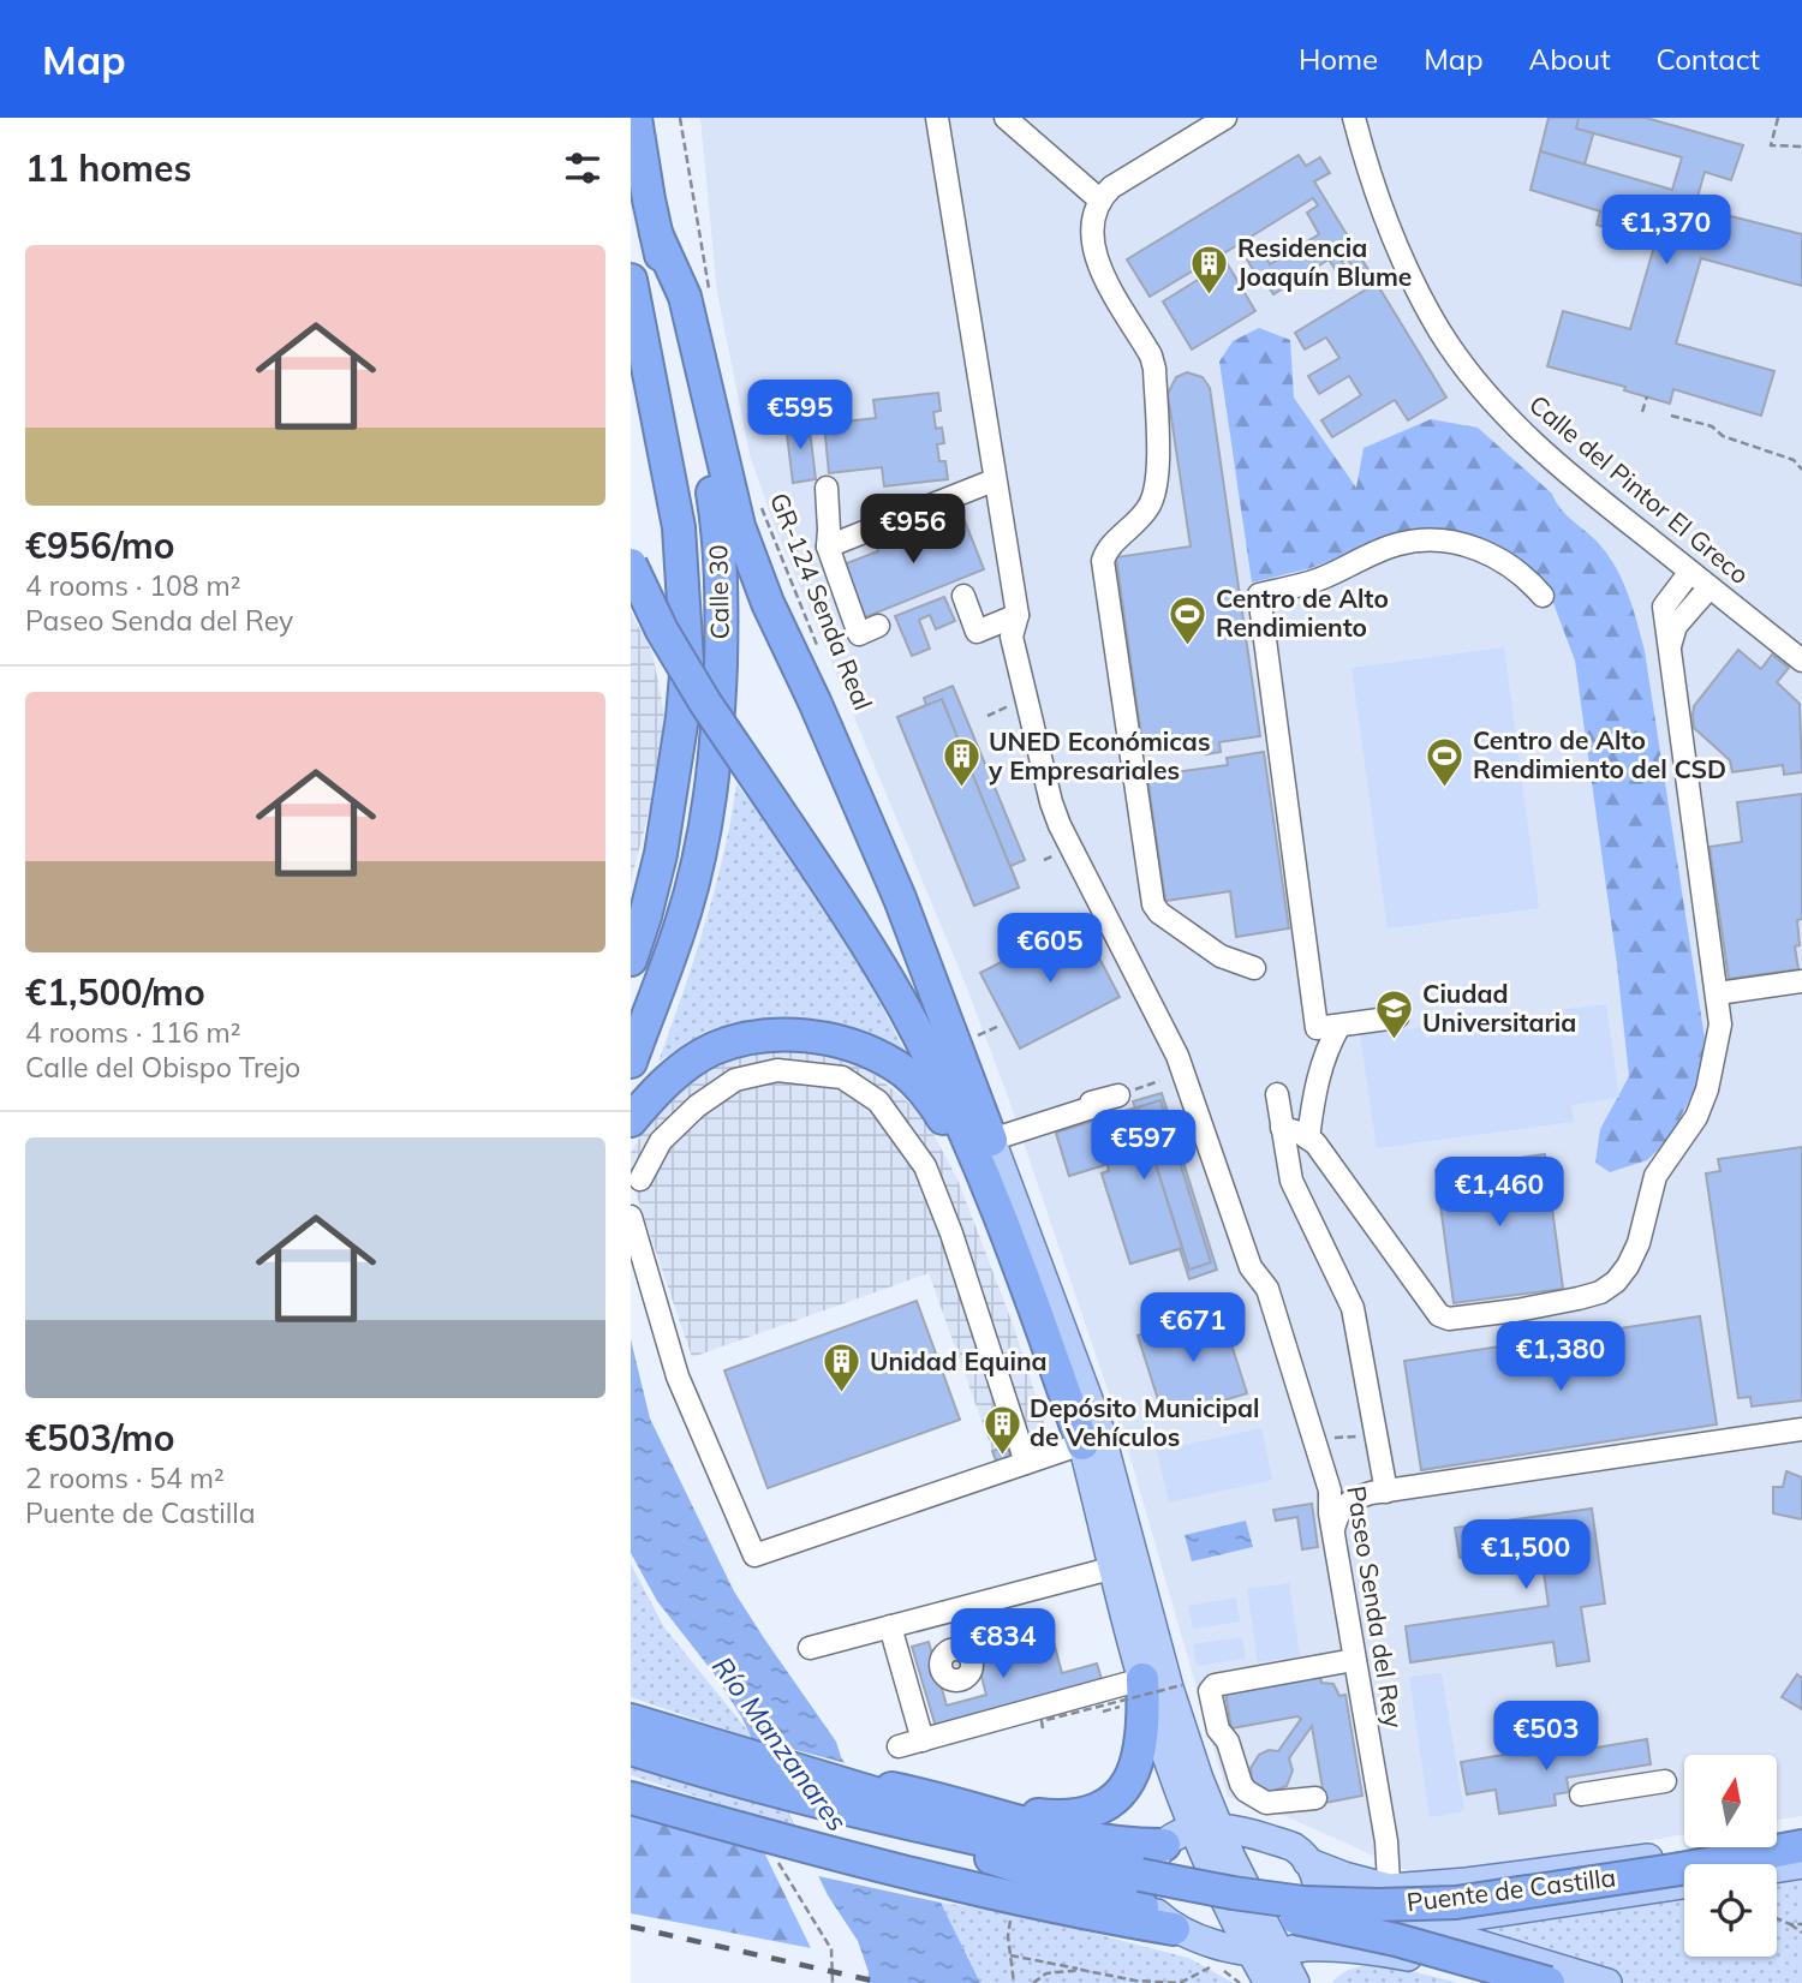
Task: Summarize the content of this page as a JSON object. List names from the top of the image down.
{
  "streets": {
    "highway": ["Calle 30", "Puente de Castilla"],
    "street": ["Calle del Pintor El Greco", "Paseo Senda del Rey"],
    "path": ["GR-124 Senda Real"]
  },
  "water": ["Río Manzanares"],
  "places": {
    "building": [
      "Residencia Joaquín Blume",
      "UNED Económicas y Empresariales",
      "Unidad Equina",
      "Depósito Municipal de Vehículos"
    ],
    "sports": ["Centro de Alto Rendimiento", "Centro de Alto Rendimiento del CSD"],
    "school or university": ["Ciudad Universitaria"]
  },
  "north": "top",
  "page": {
    "header": "Map",
    "nav": [
      "Home",
      "Map",
      "About",
      "Contact"
    ],
    "heading": "11 homes",
    "price": [
      "€1,370",
      "€595",
      "€956",
      "€605",
      "€597",
      "€1,460",
      "€671",
      "€1,380",
      "€1,500",
      "€834",
      "€503"
    ],
    "list": [
      {
        "name": "€956/mo",
        "note": "4 rooms · 108 m² · Paseo Senda del Rey"
      },
      {
        "name": "€1,500/mo",
        "note": "4 rooms · 116 m² · Calle del Obispo Trejo"
      },
      {
        "name": "€503/mo",
        "note": "2 rooms · 54 m² · Puente de Castilla"
      }
    ]
  }
}
